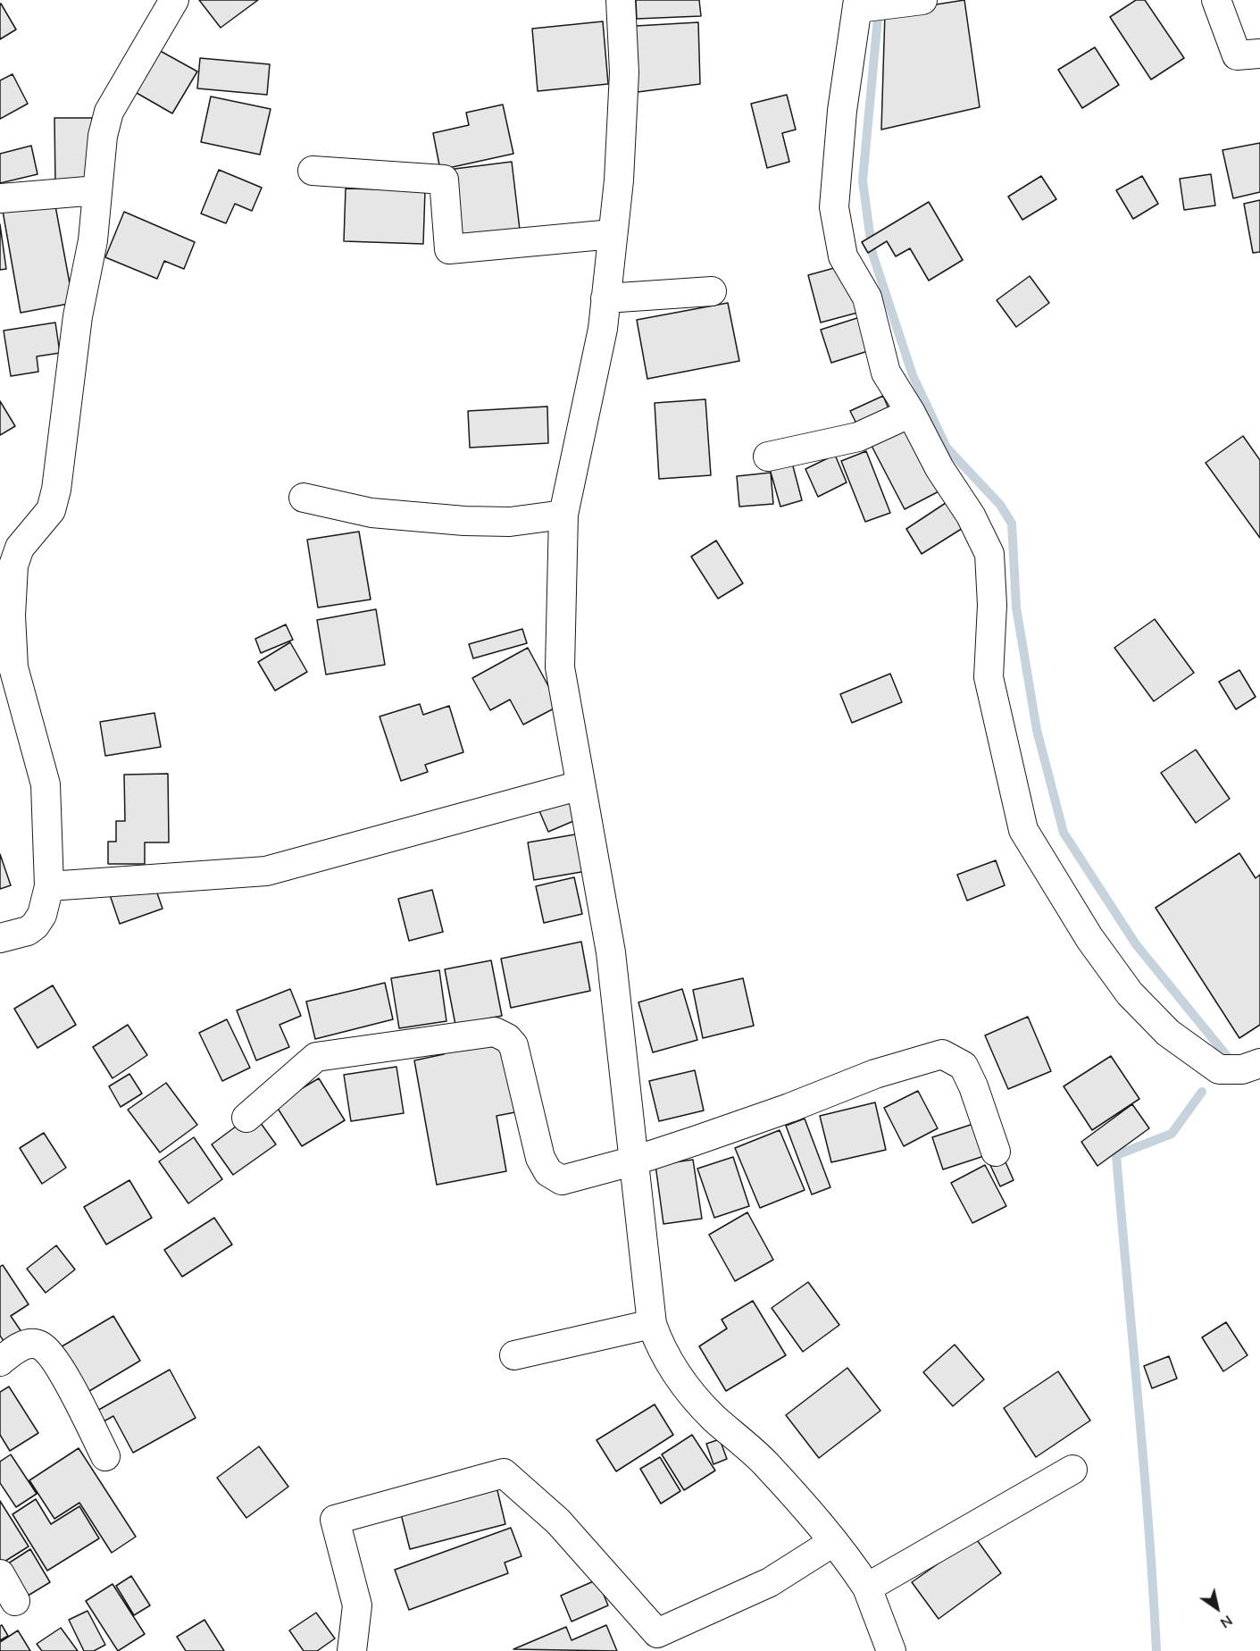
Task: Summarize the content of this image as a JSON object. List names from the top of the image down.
{
  "north": "bottom right"
}
